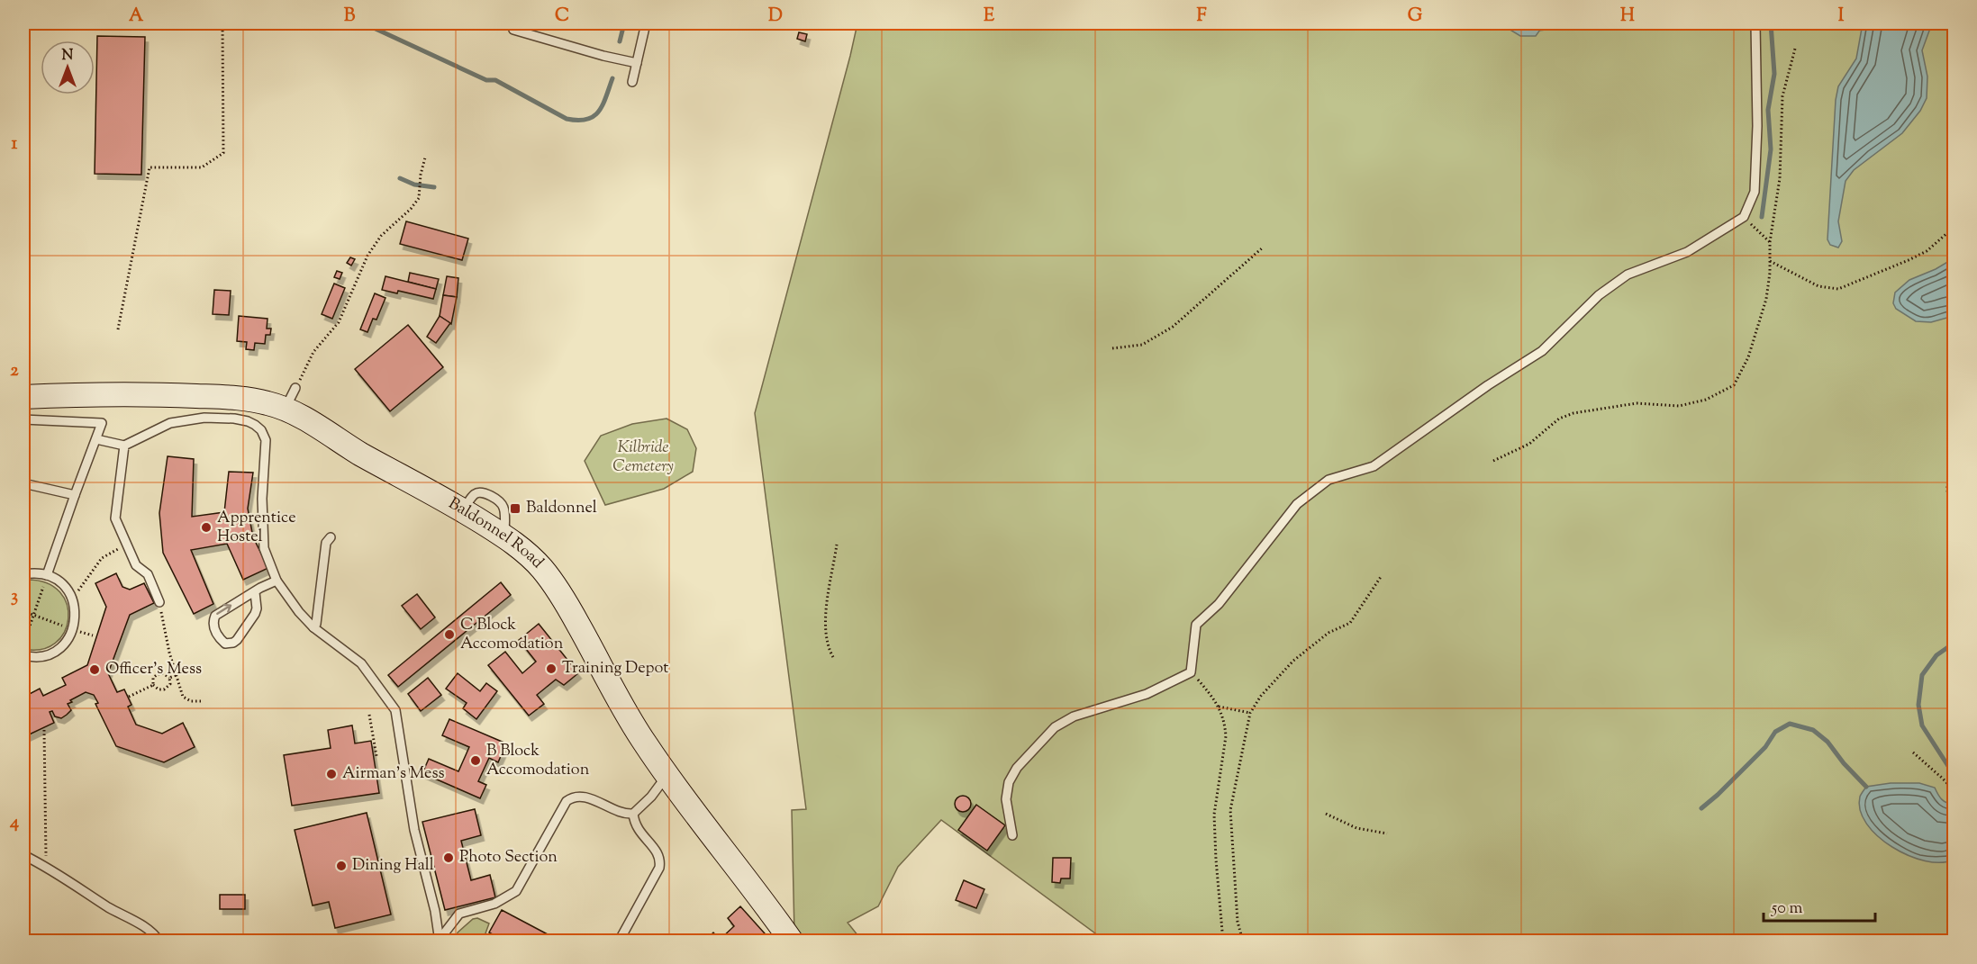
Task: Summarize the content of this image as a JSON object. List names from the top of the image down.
{
  "streets": {
    "street": ["Baldonnel Road"]
  },
  "parks": ["Kilbride Cemetery"],
  "places": {
    "transit": ["Baldonnel"],
    "other": [
      "Apprentice Hostel",
      "C Block Accomodation",
      "Training Depot",
      "Officer's Mess",
      "B Block Accomodation",
      "Airman's Mess",
      "Photo Section",
      "Dining Hall"
    ]
  },
  "scale_bar": "50 m",
  "north": "top",
  "grid": {
    "columns": [
      "A",
      "B",
      "C",
      "D",
      "E",
      "F",
      "G",
      "H",
      "I"
    ],
    "rows": [
      "1",
      "2",
      "3",
      "4"
    ]
  }
}
